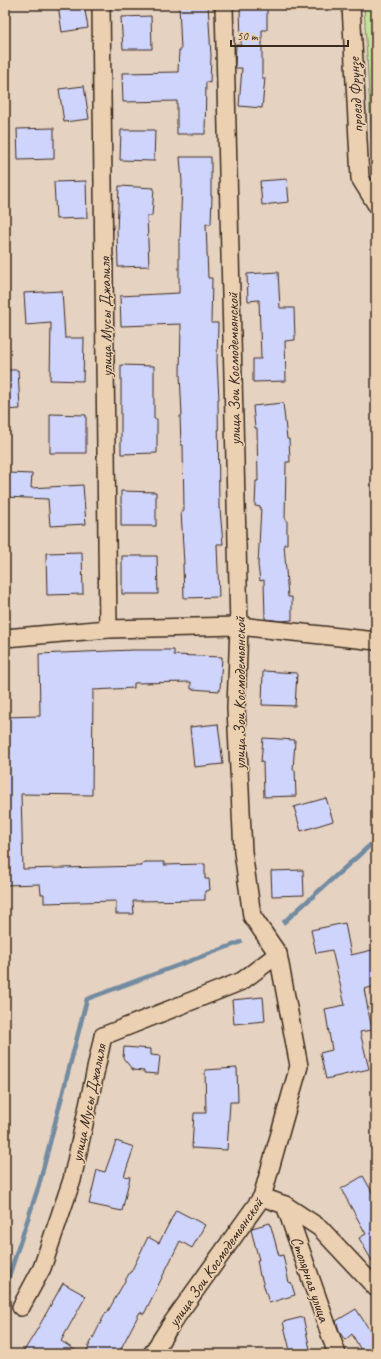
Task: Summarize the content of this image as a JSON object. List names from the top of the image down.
{
  "streets": {
    "street": [
      "проезд Фрунзе",
      "улица Мусы Джалиля",
      "улица Зои Космодемьянской",
      "Столярная улица"
    ]
  },
  "crossings": [
    ["улица Мусы Джалиля", "улица Зои Космодемьянской"]
  ],
  "scale_bar": "50 m"
}
